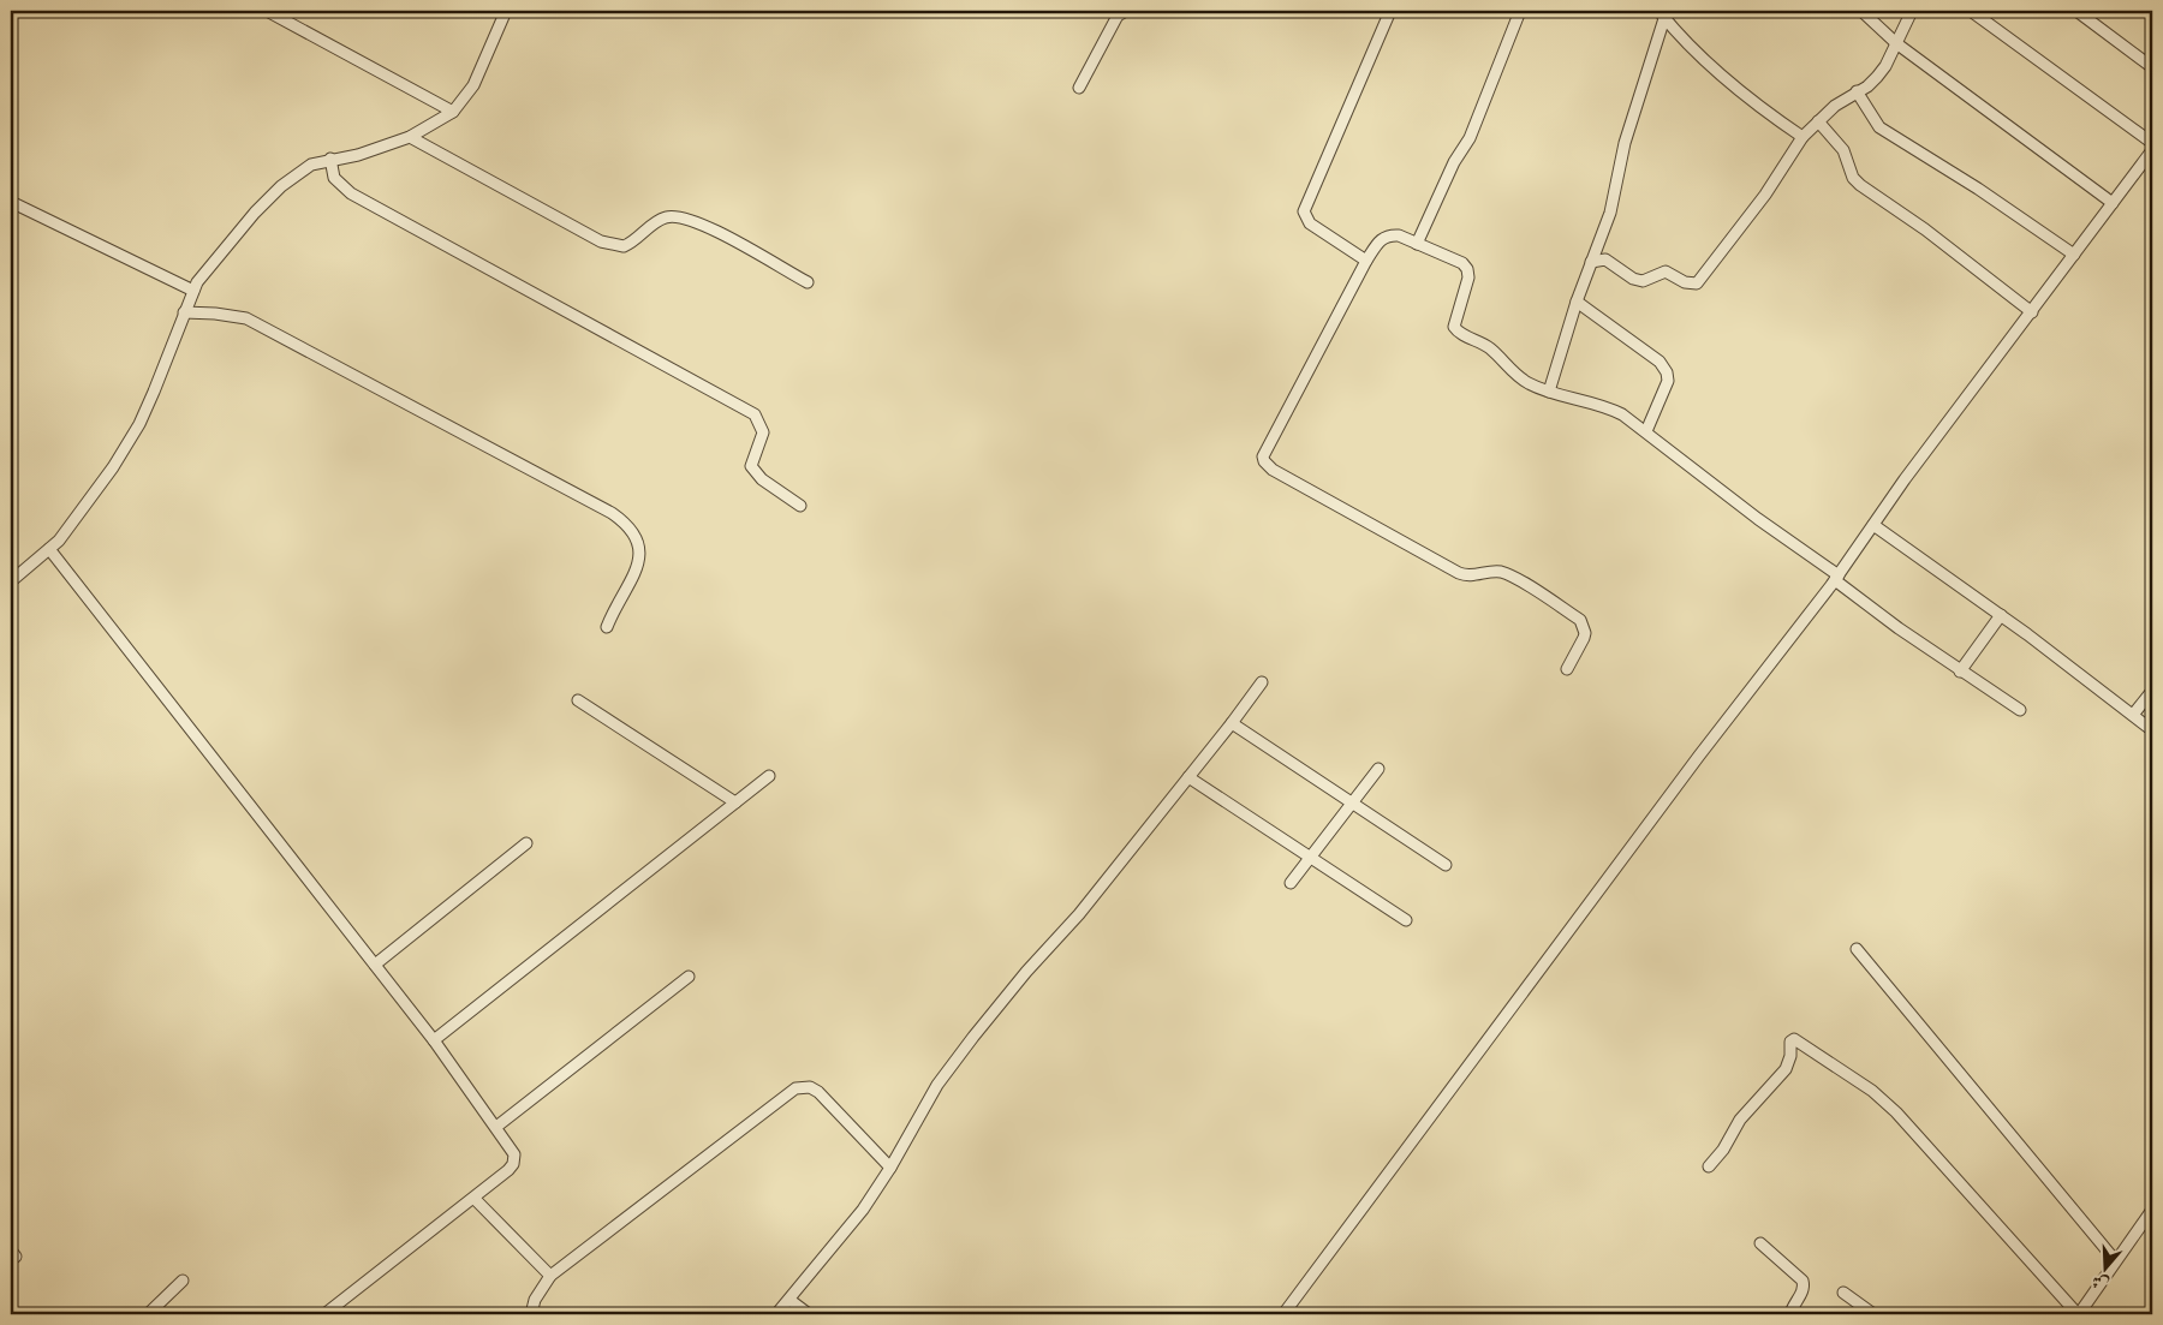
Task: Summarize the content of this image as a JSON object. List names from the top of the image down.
{
  "north": "bottom"
}
